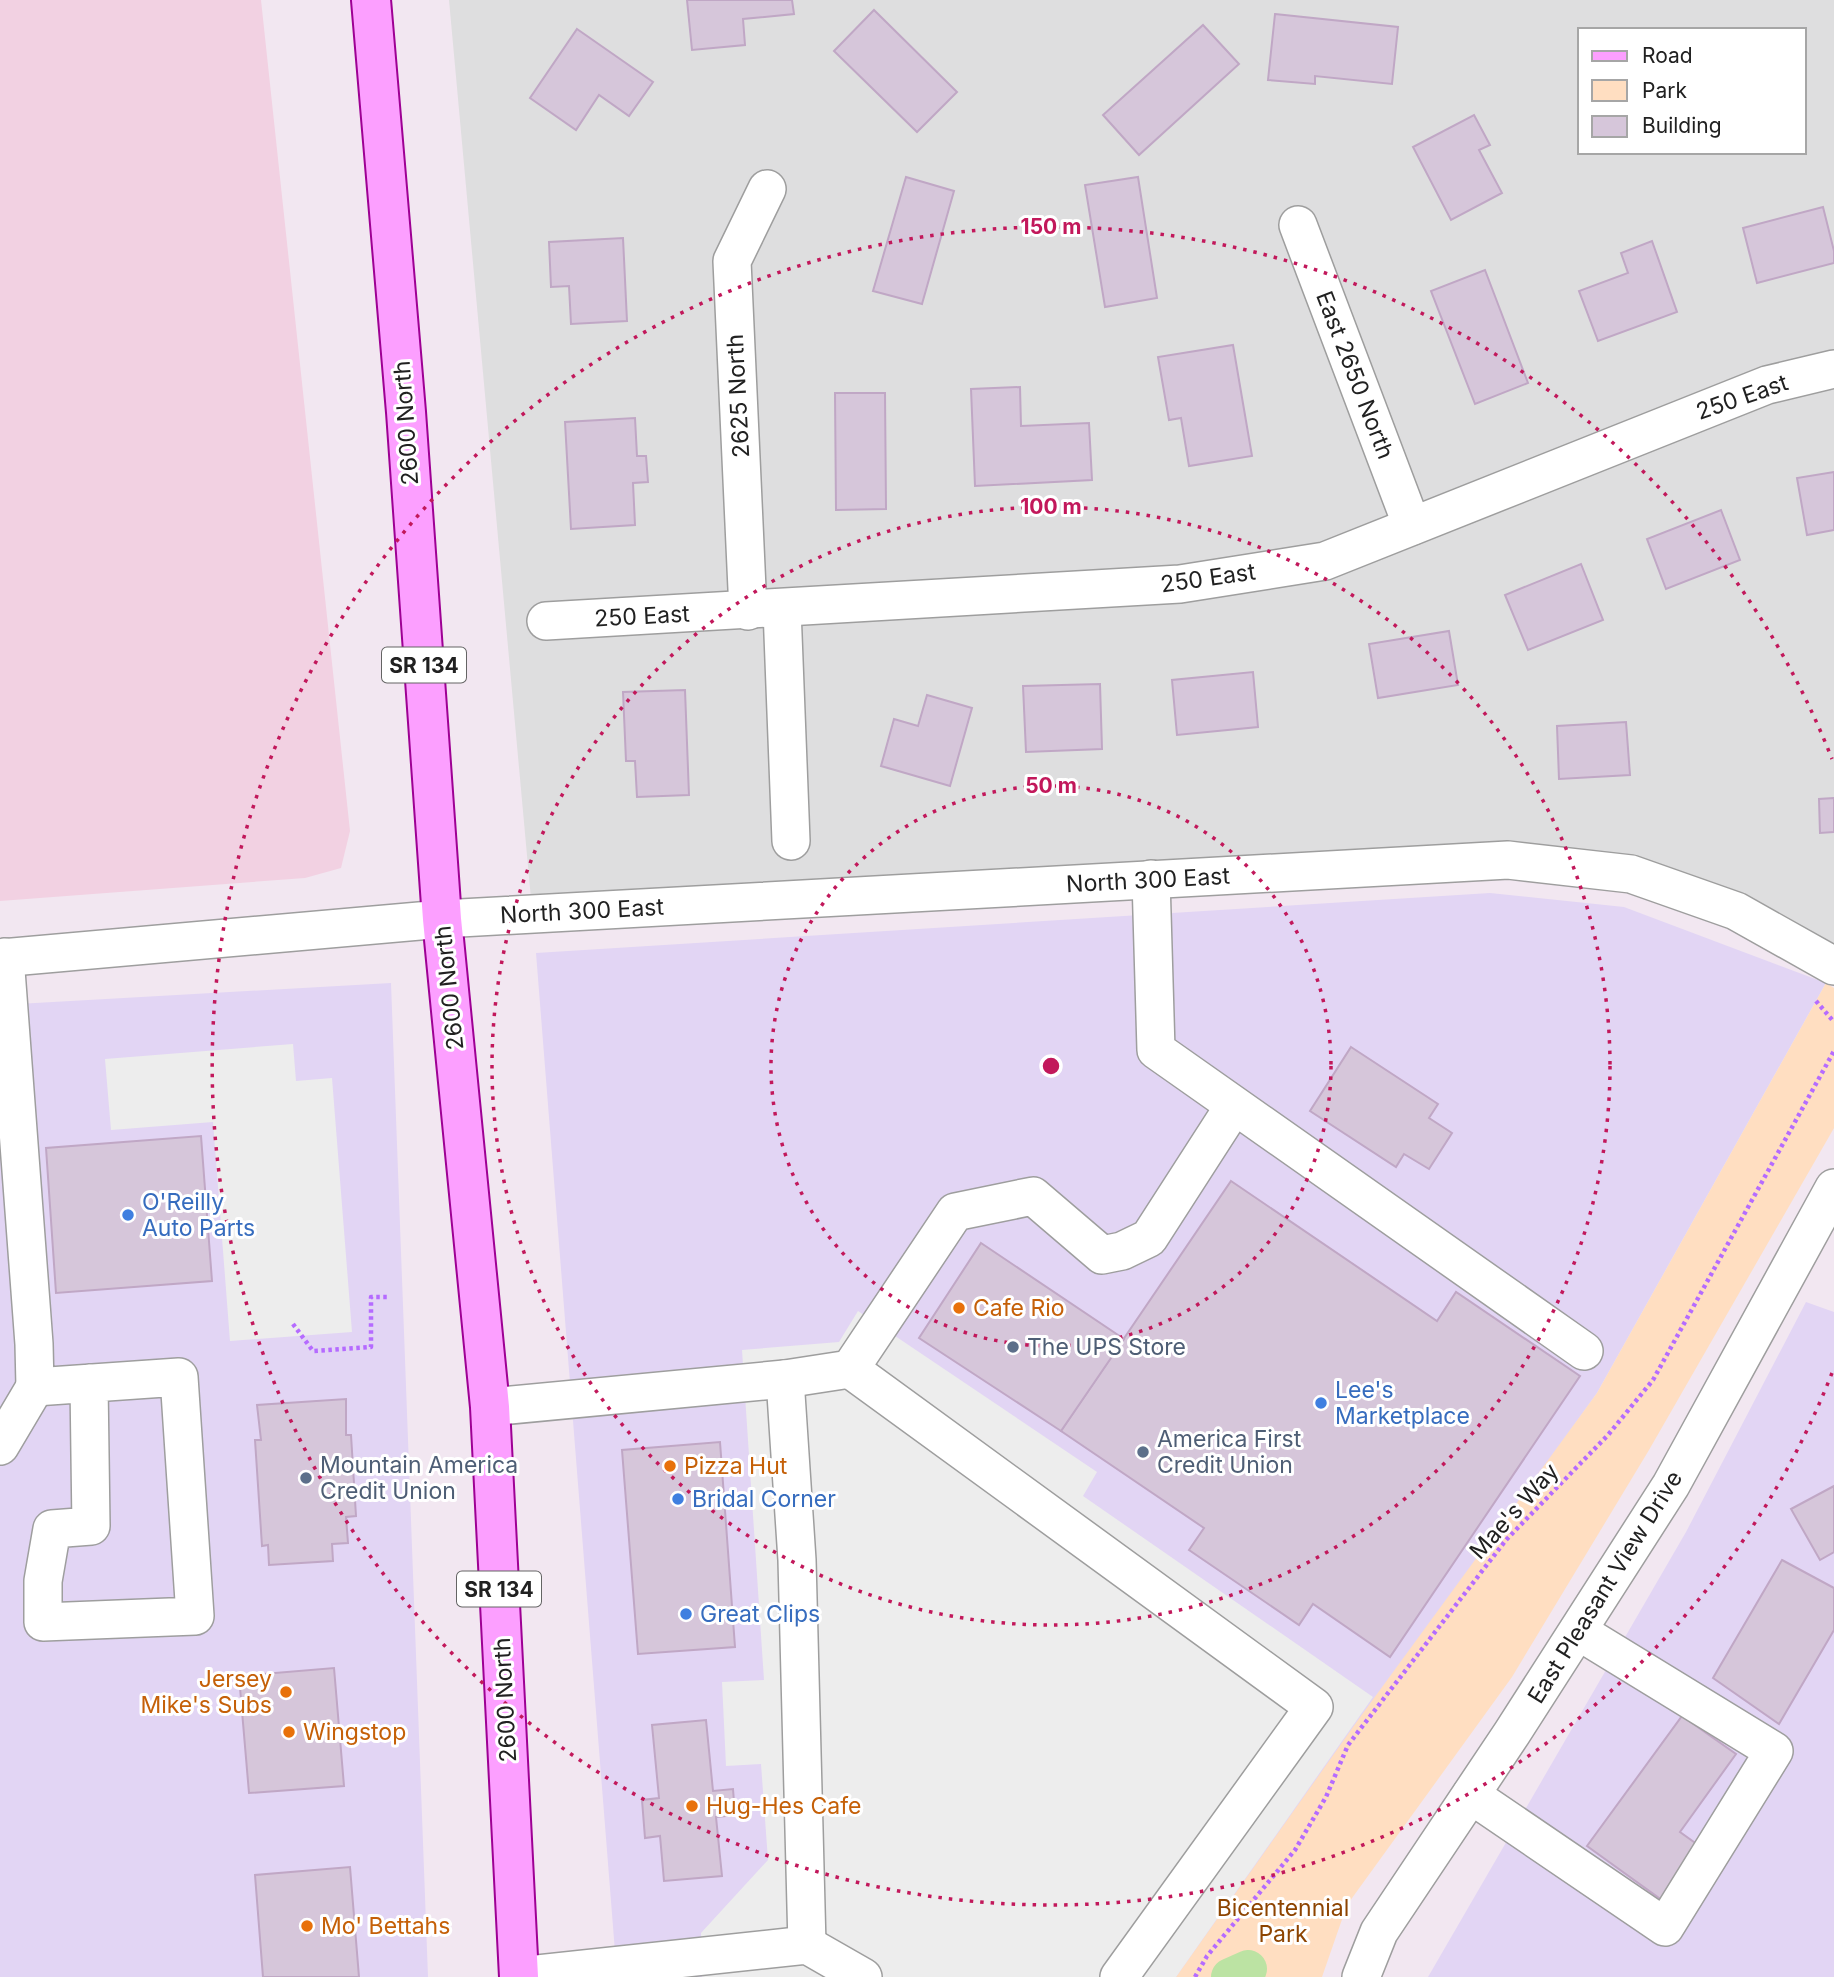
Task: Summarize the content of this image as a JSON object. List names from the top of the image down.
{
  "streets": {
    "main road": ["2600 North", "SR 134"],
    "street": [
      "East 2650 North",
      "2625 North",
      "250 East",
      "North 300 East",
      "East Pleasant View Drive"
    ],
    "path": ["Mae's Way"]
  },
  "crossings": [
    ["East 2650 North", "250 East"],
    ["2625 North", "250 East"],
    ["2600 North", "North 300 East"]
  ],
  "parks": ["Bicentennial Park"],
  "places": [
    "O'Reilly Auto Parts",
    "Cafe Rio",
    "The UPS Store",
    "Lee's Marketplace",
    "America First Credit Union",
    "Pizza Hut",
    "Mountain America Credit Union",
    "Bridal Corner",
    "Great Clips",
    "Jersey Mike's Subs",
    "Wingstop",
    "Hug-Hes Cafe",
    "Mo' Bettahs"
  ],
  "legend": ["Road", "Park", "Building"],
  "rings": ["150 m", "100 m", "50 m"]
}
